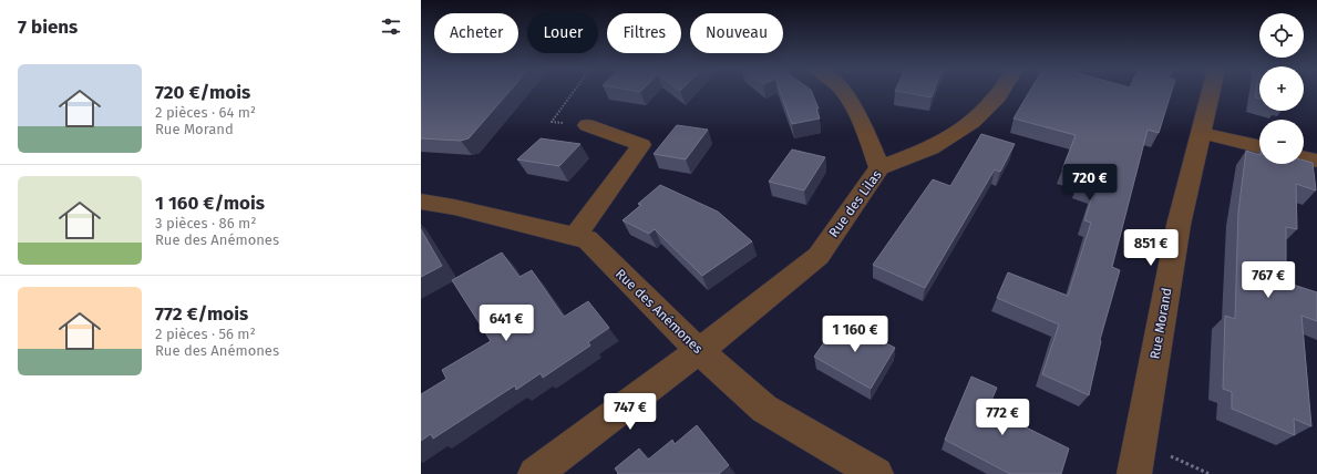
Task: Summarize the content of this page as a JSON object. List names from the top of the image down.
{
  "streets": {
    "street": ["Rue des Lilas", "Rue des Anémones", "Rue Morand"]
  },
  "crossings": [
    ["Rue des Lilas", "Rue des Anémones"]
  ],
  "page": {
    "heading": "7 biens",
    "map_buttons": ["+", "−"],
    "chip": [
      "Acheter",
      "Louer",
      "Filtres",
      "Nouveau"
    ],
    "list": [
      {
        "name": "720 €/mois",
        "note": "2 pièces · 64 m² · Rue Morand"
      },
      {
        "name": "1 160 €/mois",
        "note": "3 pièces · 86 m² · Rue des Anémones"
      },
      {
        "name": "772 €/mois",
        "note": "2 pièces · 56 m² · Rue des Anémones"
      }
    ],
    "price": [
      "720 €",
      "851 €",
      "767 €",
      "641 €",
      "1 160 €",
      "747 €",
      "772 €"
    ]
  }
}
